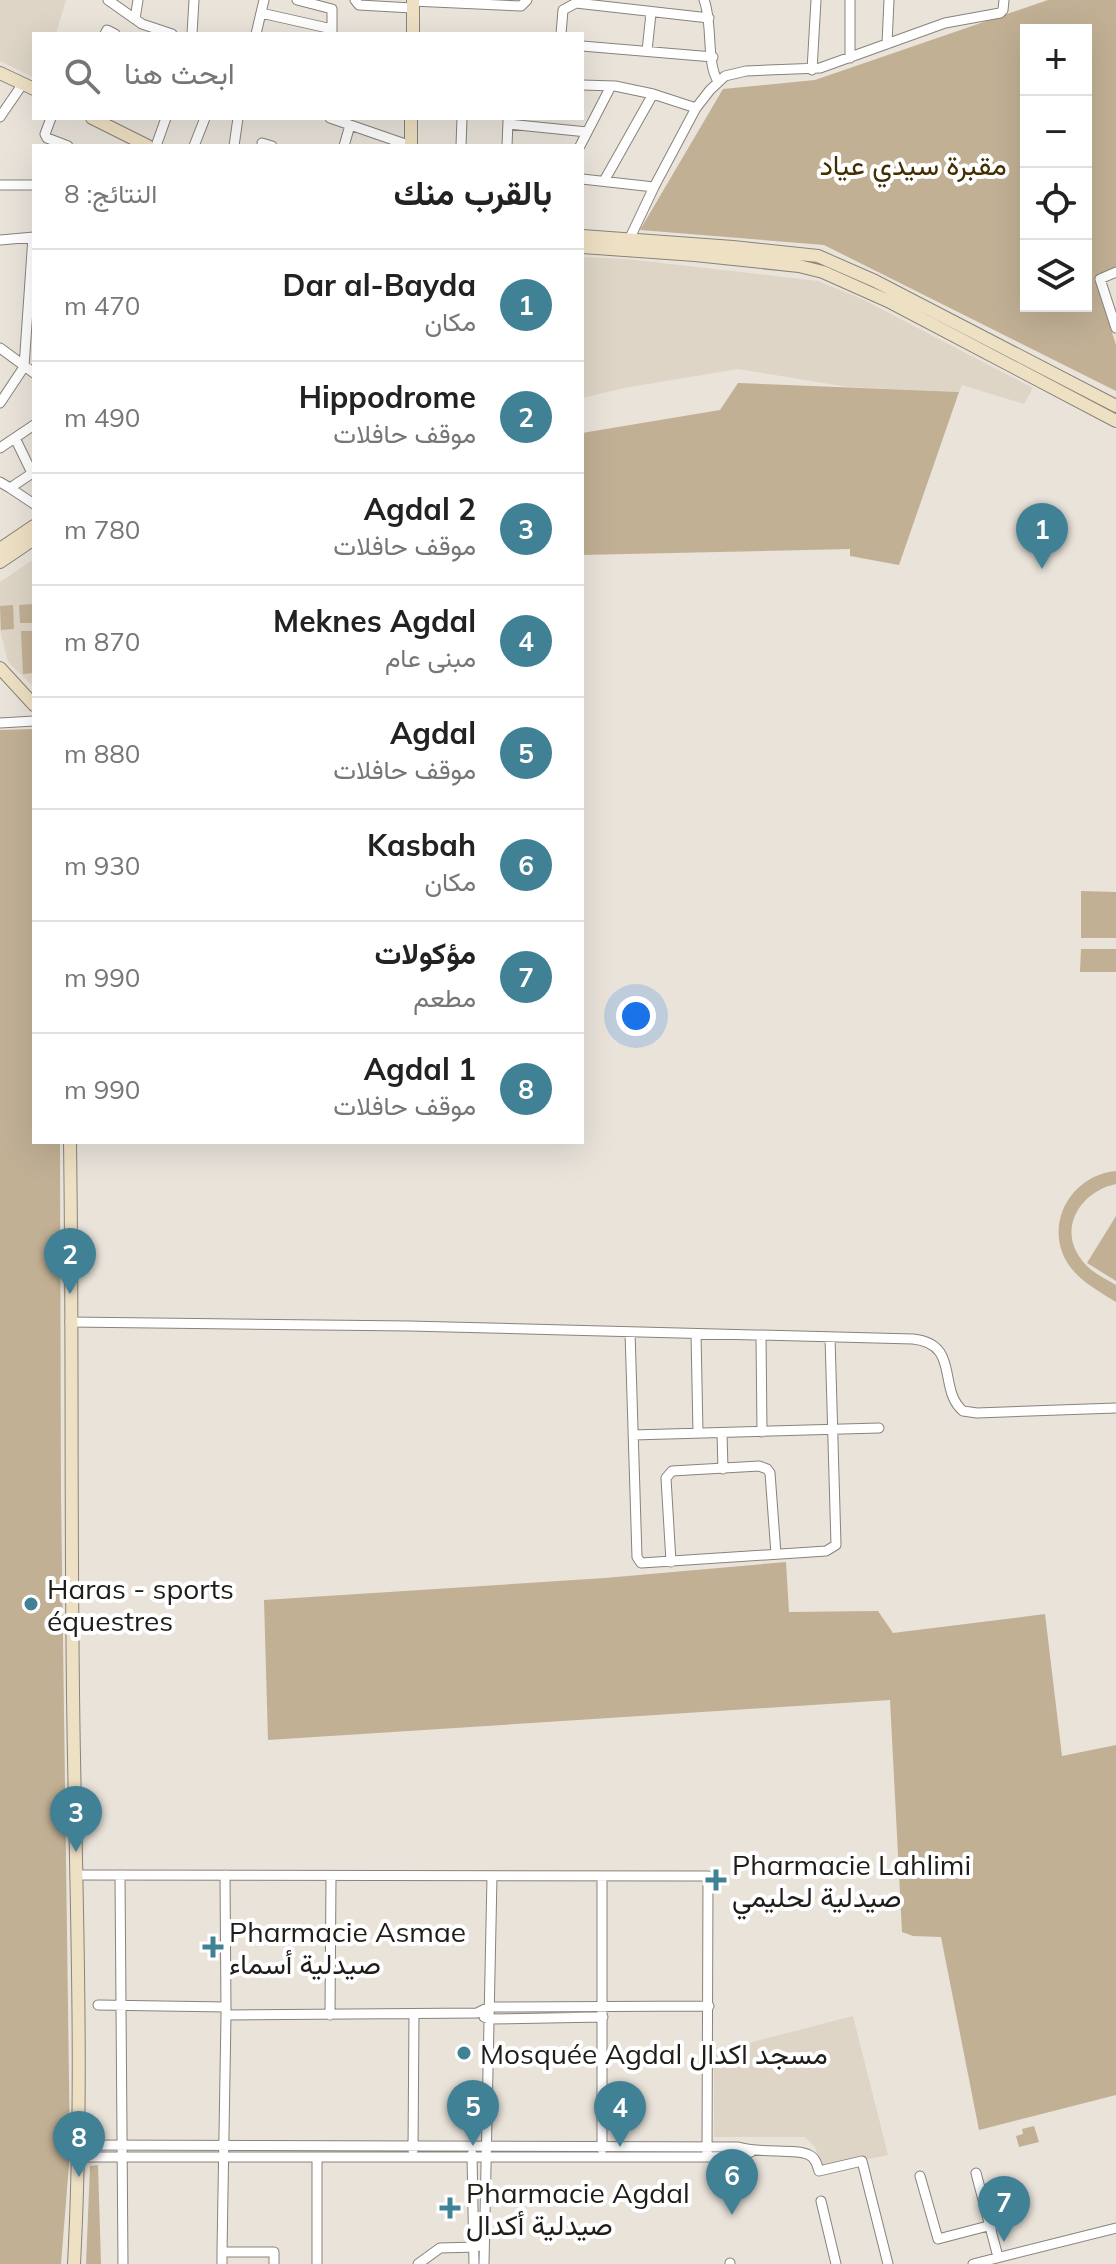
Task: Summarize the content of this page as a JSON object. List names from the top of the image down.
{
  "parks": ["مقبرة سيدي عياد"],
  "places": {
    "other": ["Haras - sports équestres", "Mosquée Agdal مسجد اكدال"],
    "health": ["Pharmacie Lahlimi صيدلية لحليمي", "Pharmacie Asmae صيدلية أسماء", "Pharmacie Agdal صيدلية أكدال"]
  },
  "page": {
    "map_buttons": ["+", "−"],
    "search": "ابحث هنا",
    "heading": ["بالقرب منك", "النتائج: 8"],
    "list": [
      {
        "mark": "1",
        "name": "Dar al-Bayda",
        "note": "مكان",
        "value": "470 m"
      },
      {
        "mark": "2",
        "name": "Hippodrome",
        "note": "موقف حافلات",
        "value": "490 m"
      },
      {
        "mark": "3",
        "name": "Agdal 2",
        "note": "موقف حافلات",
        "value": "780 m"
      },
      {
        "mark": "4",
        "name": "Meknes Agdal",
        "note": "مبنى عام",
        "value": "870 m"
      },
      {
        "mark": "5",
        "name": "Agdal",
        "note": "موقف حافلات",
        "value": "880 m"
      },
      {
        "mark": "6",
        "name": "Kasbah",
        "note": "مكان",
        "value": "930 m"
      },
      {
        "mark": "7",
        "name": "مؤكولات",
        "note": "مطعم",
        "value": "990 m"
      },
      {
        "mark": "8",
        "name": "Agdal 1",
        "note": "موقف حافلات",
        "value": "990 m"
      }
    ],
    "pins": [
      "1",
      "2",
      "3",
      "5",
      "4",
      "8",
      "6",
      "7"
    ]
  }
}
